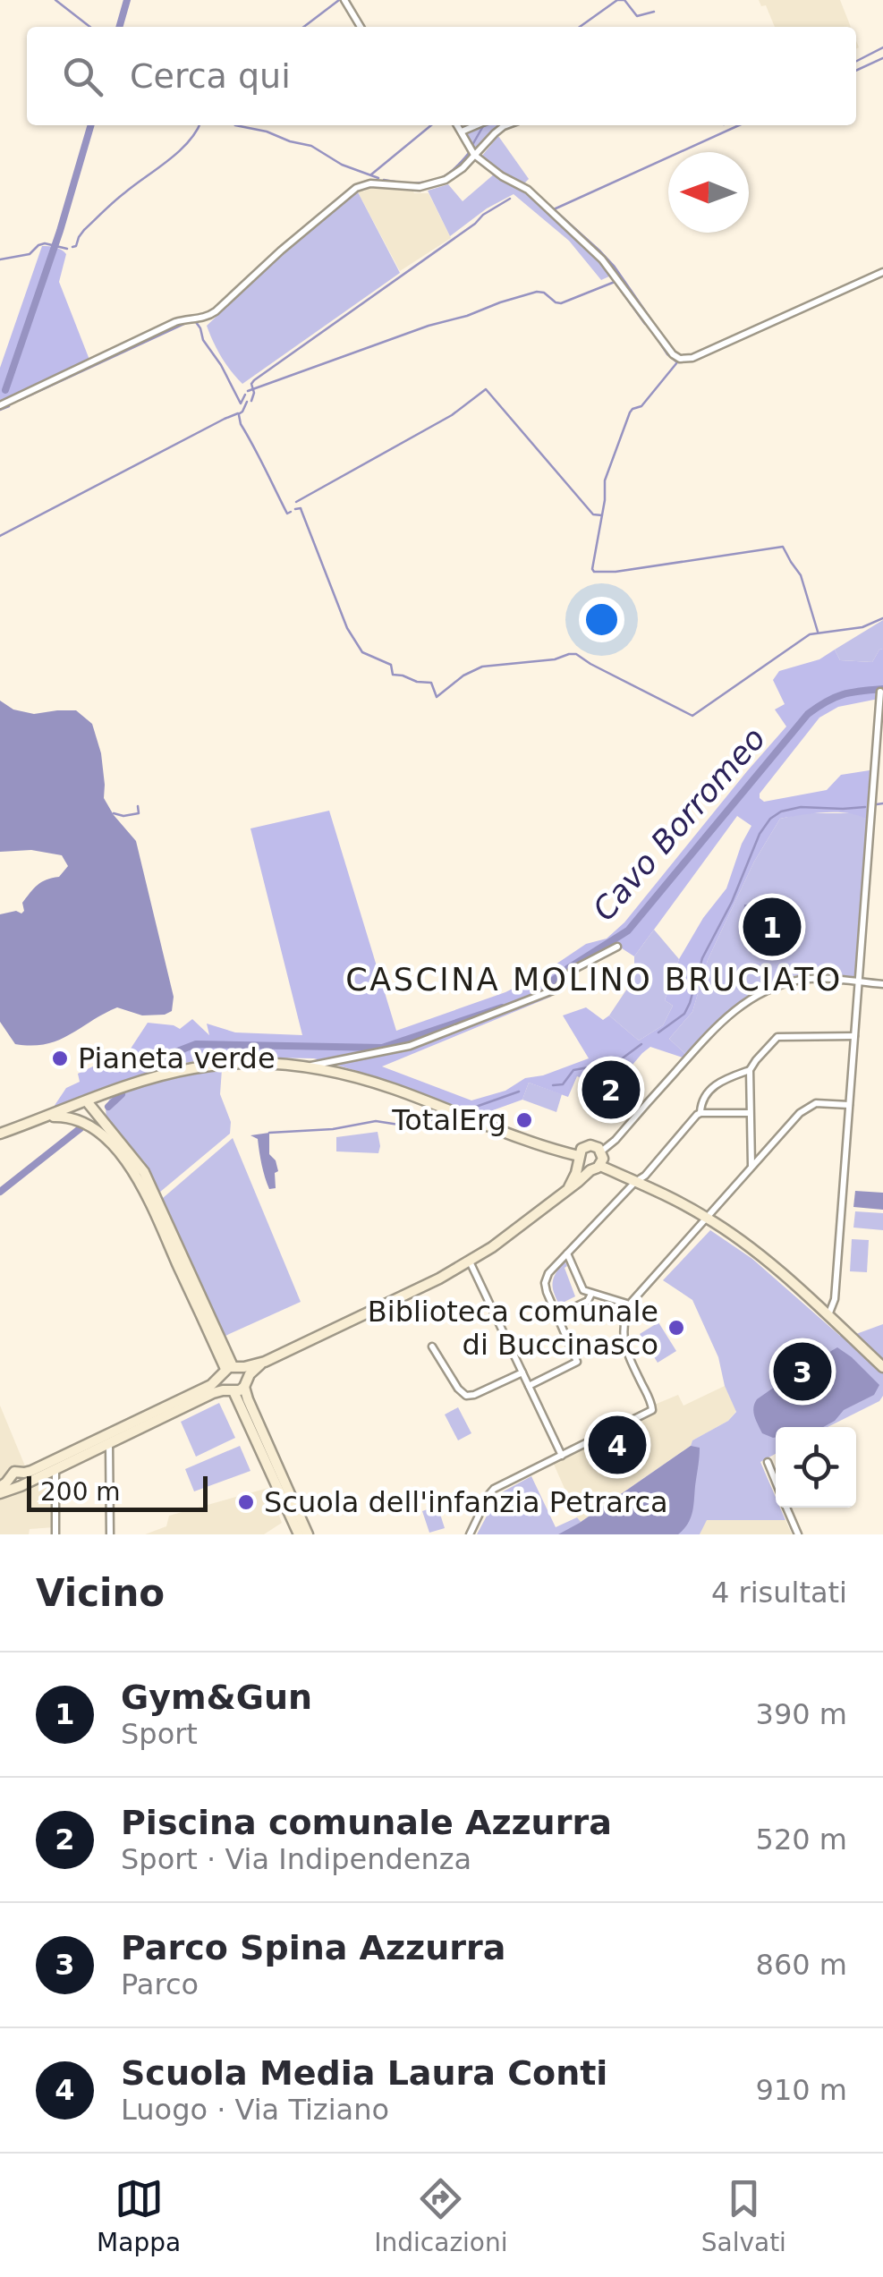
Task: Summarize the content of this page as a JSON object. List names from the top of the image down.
{
  "districts": ["CASCINA MOLINO BRUCIATO"],
  "water": ["Cavo Borromeo"],
  "places": [
    "Pianeta verde",
    "TotalErg",
    "Biblioteca comunale di Buccinasco",
    "Scuola dell'infanzia Petrarca"
  ],
  "scale_bar": "200 m",
  "north": "left",
  "page": {
    "search": "Cerca qui",
    "pins": [
      "1",
      "2",
      "3",
      "4"
    ],
    "scale": "200 m",
    "heading": ["Vicino", "4 risultati"],
    "list": [
      {
        "mark": "1",
        "name": "Gym&Gun",
        "note": "Sport",
        "value": "390 m"
      },
      {
        "mark": "2",
        "name": "Piscina comunale Azzurra",
        "note": "Sport · Via Indipendenza",
        "value": "520 m"
      },
      {
        "mark": "3",
        "name": "Parco Spina Azzurra",
        "note": "Parco",
        "value": "860 m"
      },
      {
        "mark": "4",
        "name": "Scuola Media Laura Conti",
        "note": "Luogo · Via Tiziano",
        "value": "910 m"
      }
    ],
    "nav": ["Mappa", "Indicazioni", "Salvati"]
  }
}
